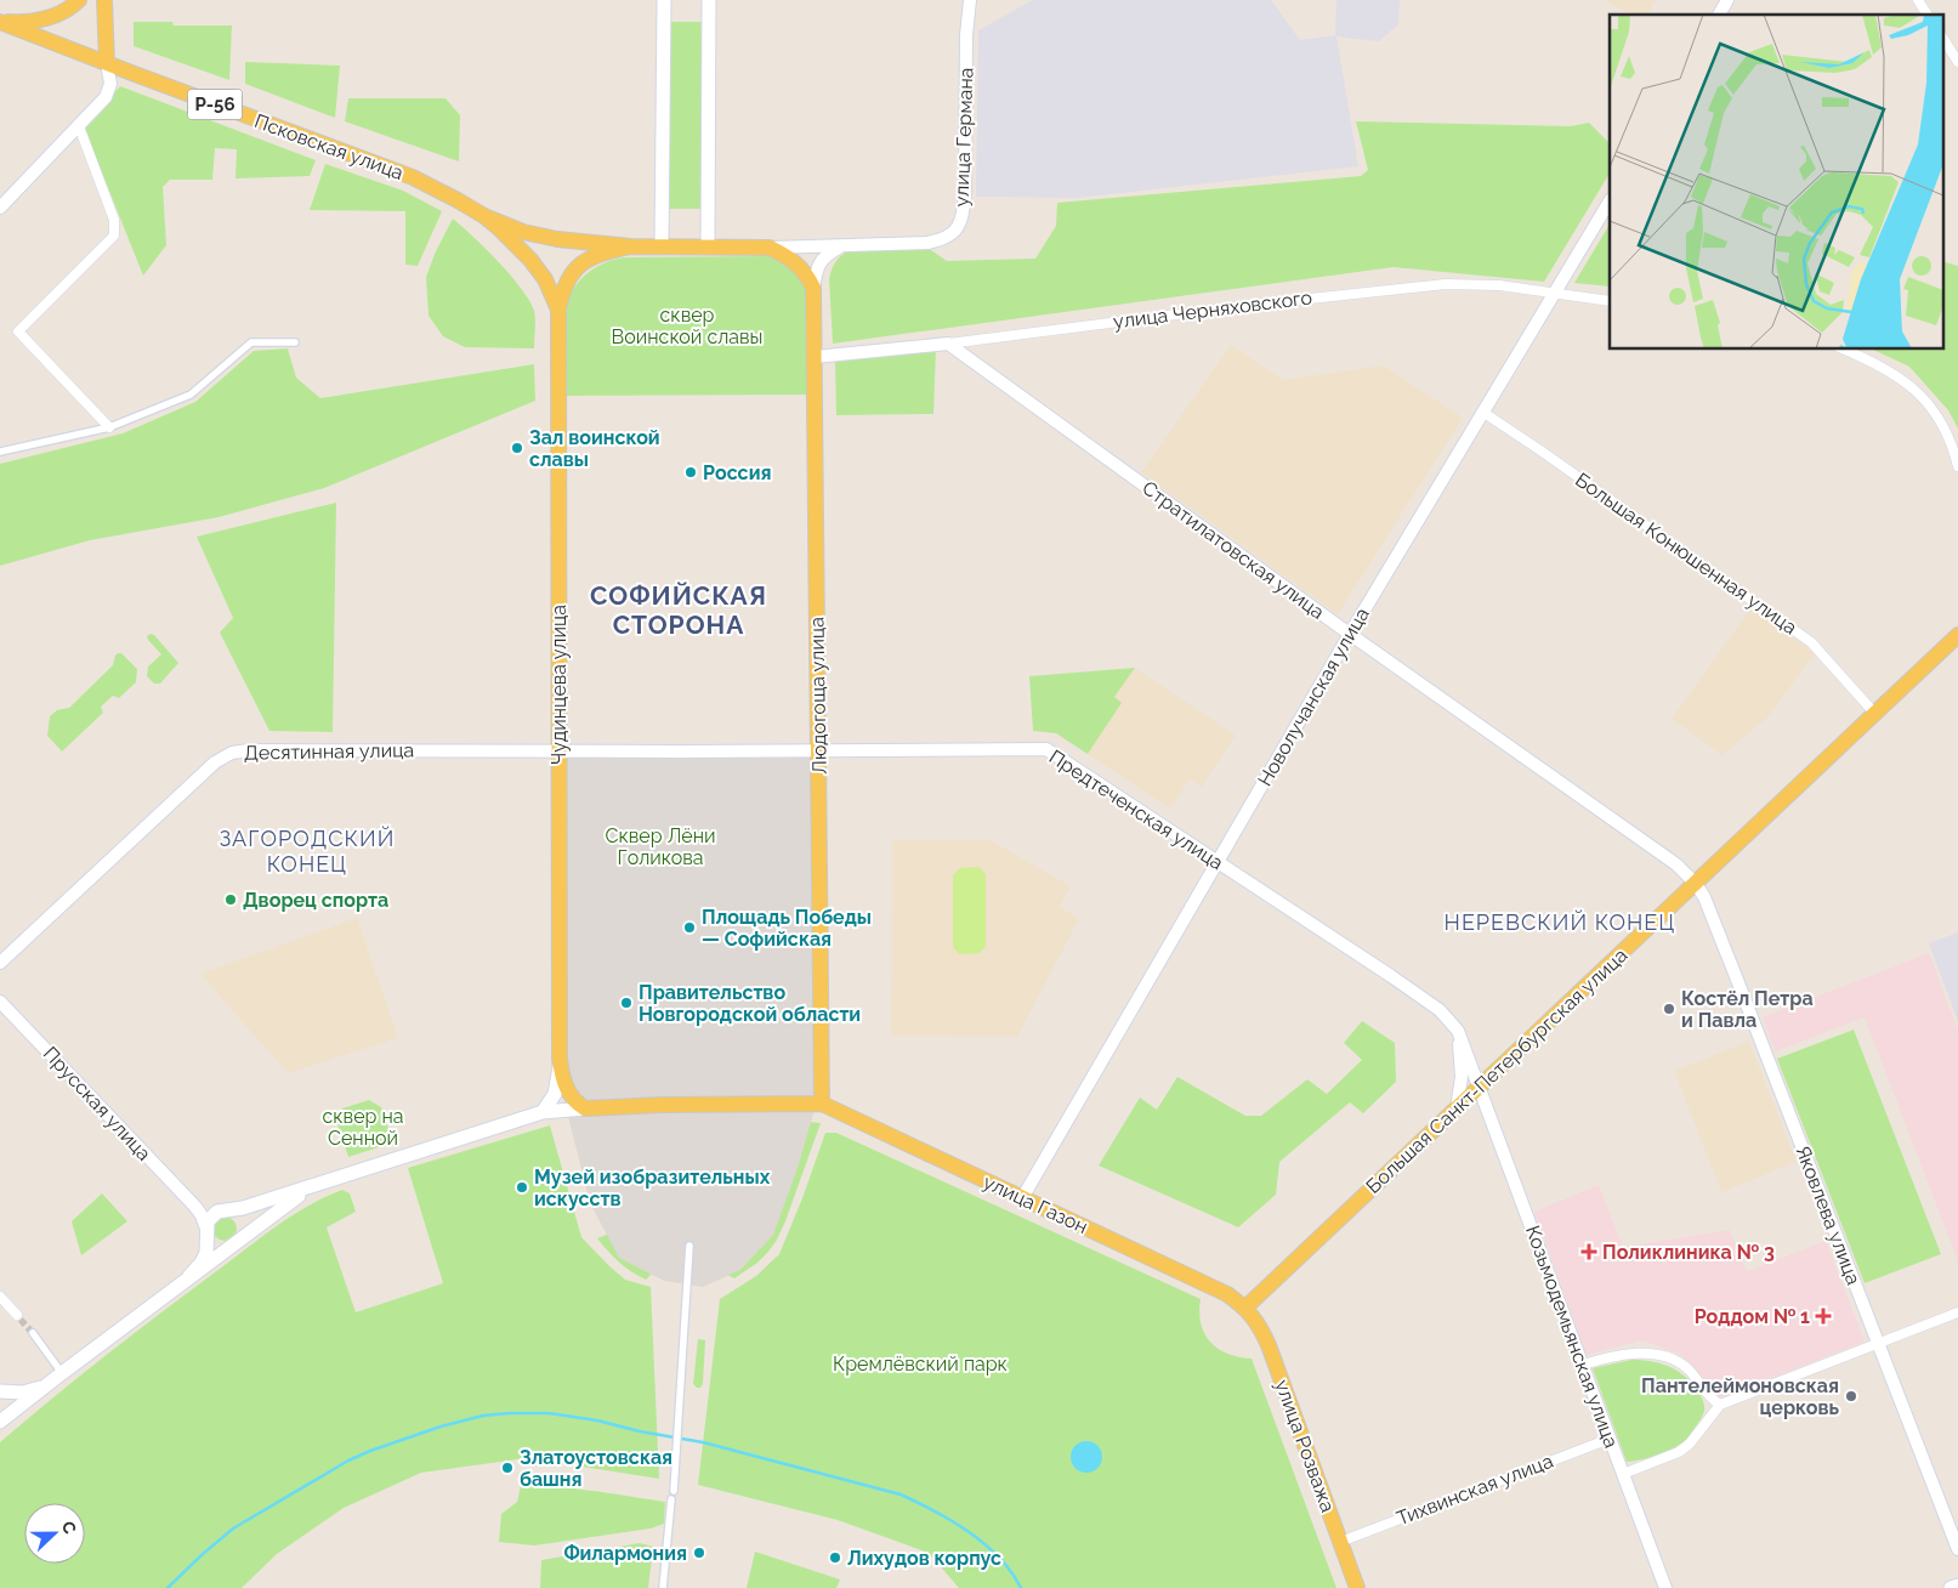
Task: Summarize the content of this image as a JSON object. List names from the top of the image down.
{
  "streets": {
    "main road": [
      "Р-56",
      "Псковская улица",
      "Чудинцева улица",
      "Людогоща улица",
      "Большая Санкт-Петербургская улица",
      "улица Газон",
      "улица Розважа"
    ],
    "street": [
      "улица Германа",
      "улица Черняховского",
      "Стратилатовская улица",
      "Большая Конюшенная улица",
      "Новолучанская улица",
      "Десятинная улица",
      "Предтеченская улица",
      "Прусская улица",
      "Яковлева улица",
      "Козьмодемьянская улица",
      "Тихвинская улица"
    ]
  },
  "crossings": [
    ["улица Германа", "Людогоща улица"],
    ["Псковская улица", "Чудинцева улица"],
    ["улица Черняховского", "Стратилатовская улица"],
    ["улица Черняховского", "Людогоща улица"],
    ["улица Черняховского", "Новолучанская улица"],
    ["Стратилатовская улица", "Новолучанская улица"],
    ["Стратилатовская улица", "Большая Санкт-Петербургская улица"],
    ["Стратилатовская улица", "Яковлева улица"],
    ["Большая Конюшенная улица", "Новолучанская улица"],
    ["Большая Конюшенная улица", "Большая Санкт-Петербургская улица"],
    ["Чудинцева улица", "Десятинная улица"],
    ["Чудинцева улица", "Предтеченская улица"],
    ["Людогоща улица", "Предтеченская улица"],
    ["Людогоща улица", "улица Газон"],
    ["Новолучанская улица", "Предтеченская улица"],
    ["Новолучанская улица", "улица Газон"],
    ["Десятинная улица", "Предтеченская улица"],
    ["Предтеченская улица", "Большая Санкт-Петербургская улица"],
    ["Предтеченская улица", "Козьмодемьянская улица"],
    ["Большая Санкт-Петербургская улица", "улица Газон"],
    ["Большая Санкт-Петербургская улица", "Яковлева улица"],
    ["Большая Санкт-Петербургская улица", "Козьмодемьянская улица"],
    ["Большая Санкт-Петербургская улица", "улица Розважа"],
    ["улица Газон", "улица Розважа"],
    ["Козьмодемьянская улица", "Тихвинская улица"],
    ["улица Розважа", "Тихвинская улица"]
  ],
  "districts": ["СОФИЙСКАЯ СТОРОНА", "ЗАГОРОДСКИЙ КОНЕЦ", "НЕРЕВСКИЙ КОНЕЦ"],
  "parks": [
    "сквер Воинской славы",
    "Сквер Лёни Голикова",
    "сквер на Сенной",
    "Кремлёвский парк"
  ],
  "places": {
    "other": [
      "Зал воинской славы",
      "Россия",
      "Дворец спорта",
      "Площадь Победы — Софийская",
      "Правительство Новгородской области",
      "Костёл Петра и Павла",
      "Музей изобразительных искусств",
      "Пантелеймоновская церковь",
      "Златоустовская башня",
      "Филармония",
      "Лихудов корпус"
    ],
    "health": ["Поликлиника № 3", "Роддом № 1"]
  },
  "north": "right"
}
